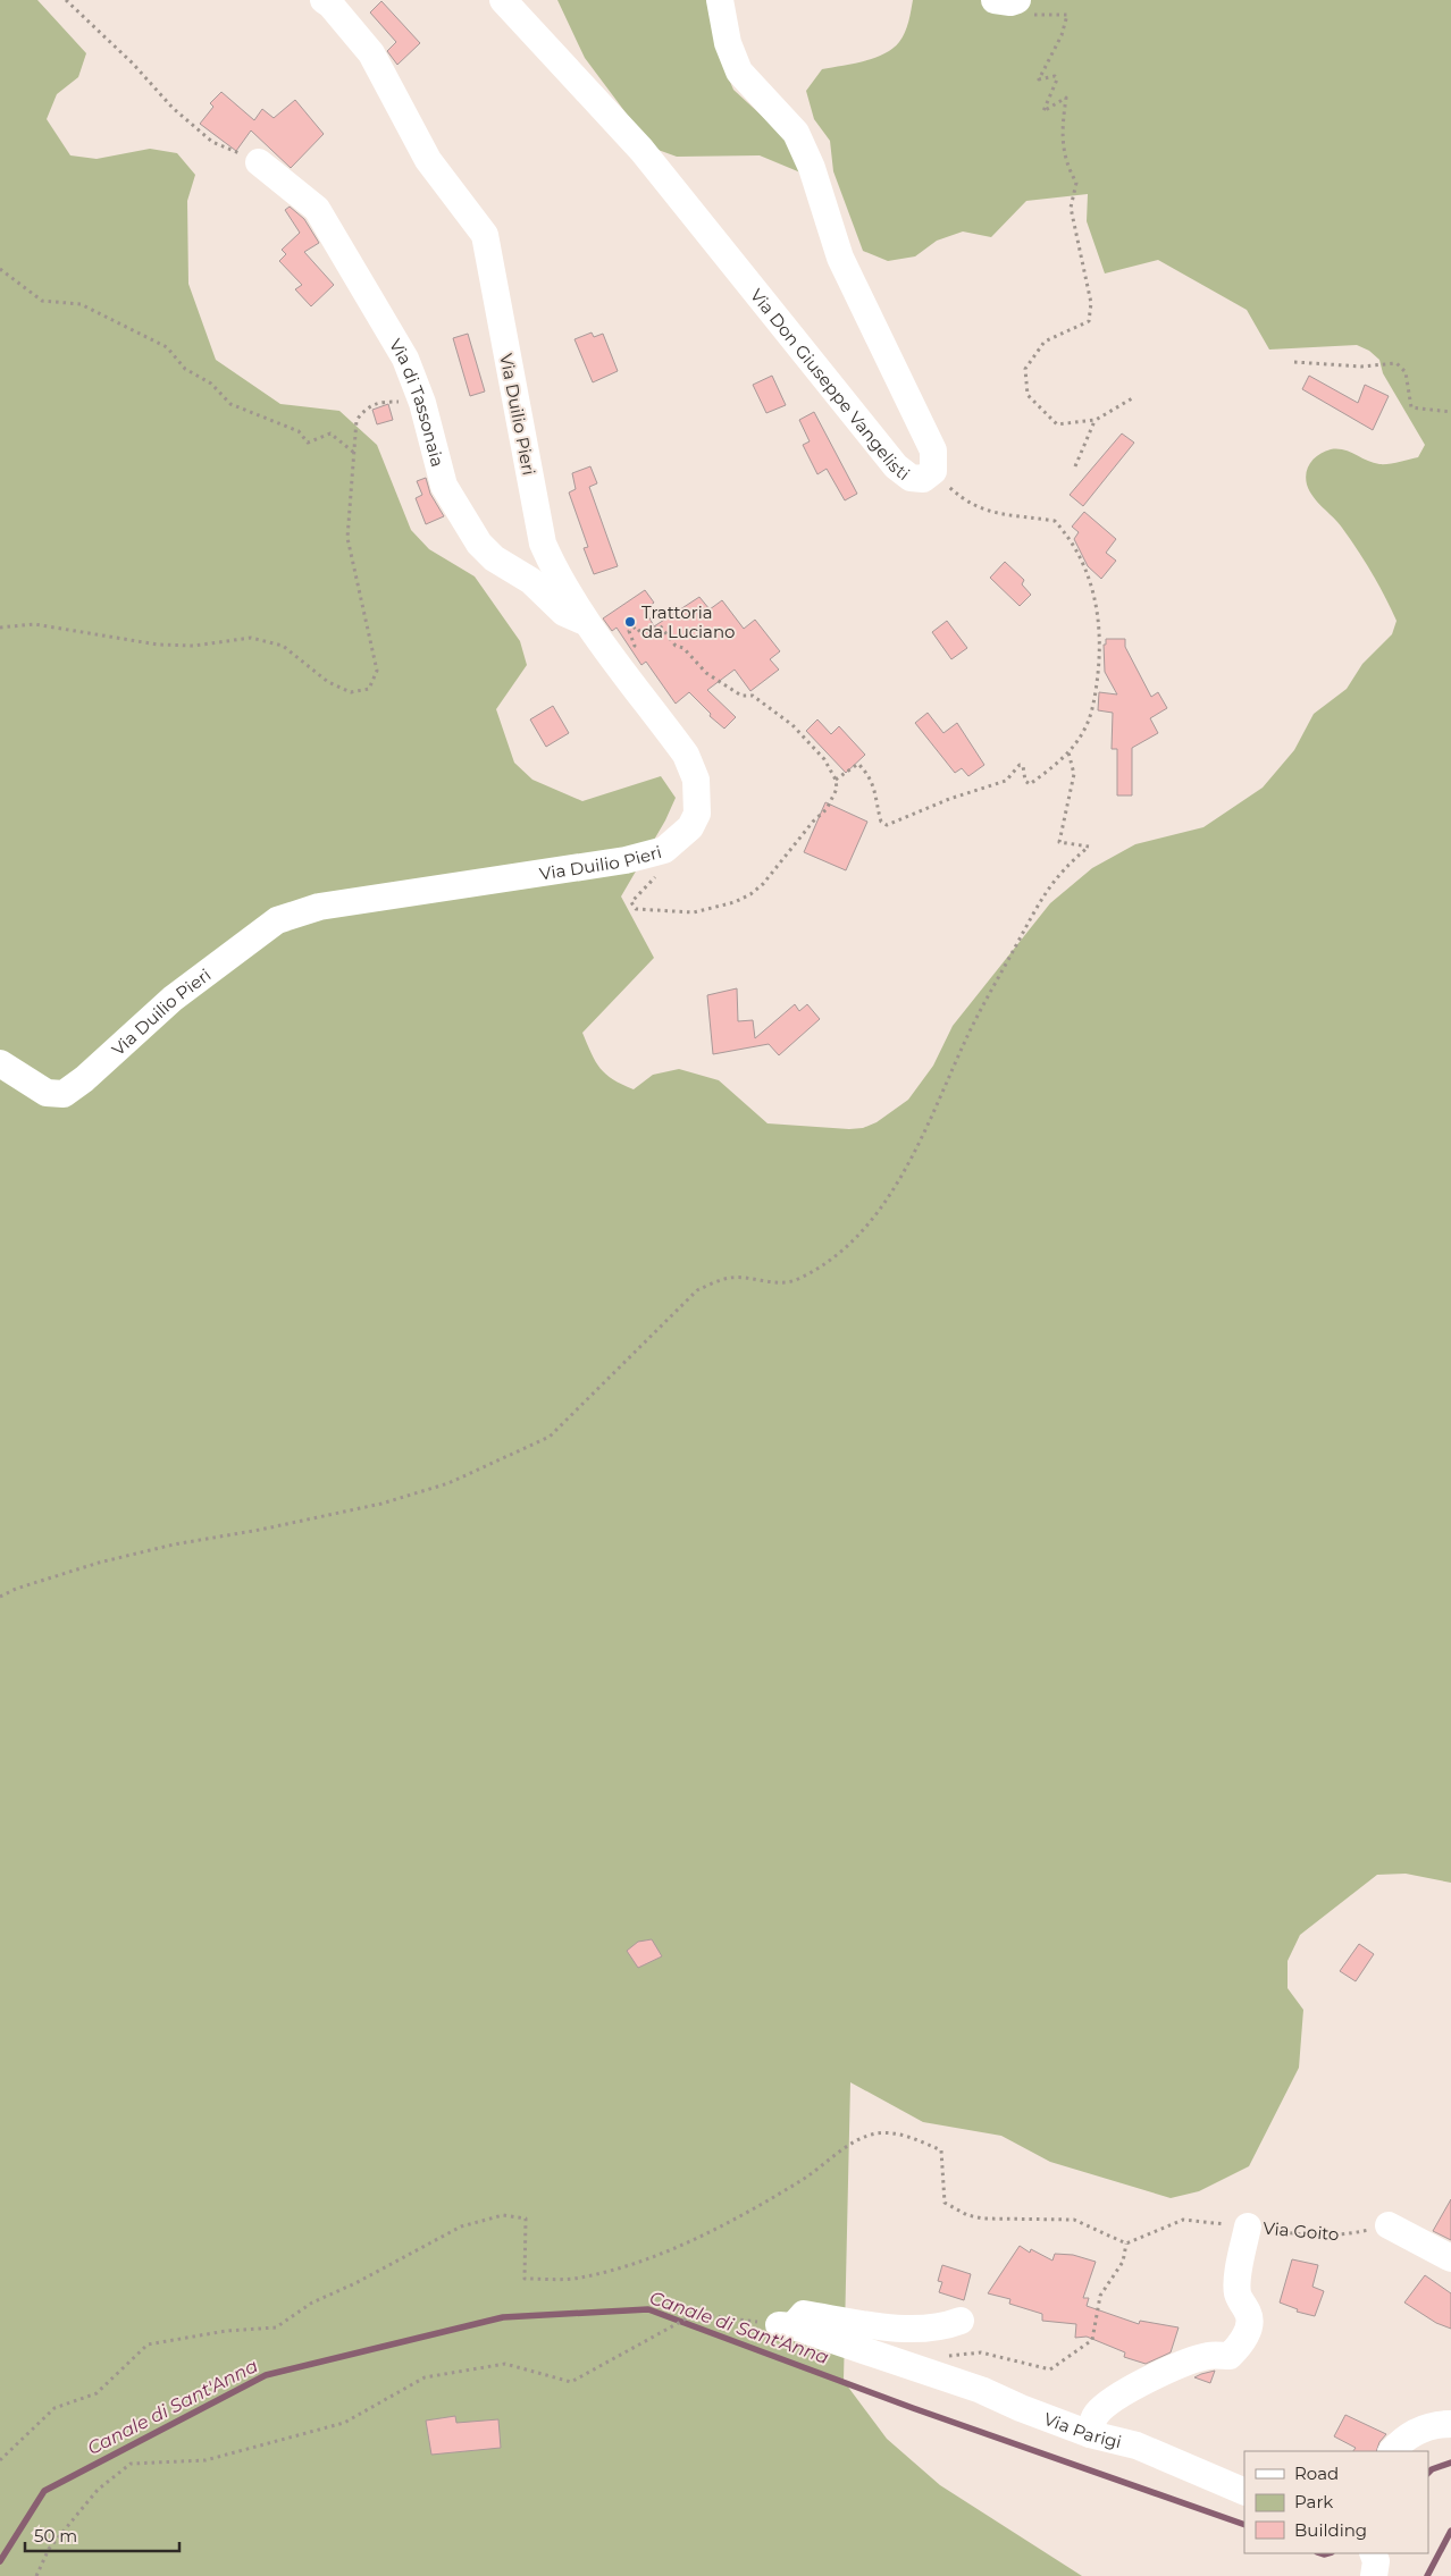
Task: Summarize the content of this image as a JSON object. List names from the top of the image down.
{
  "streets": {
    "street": [
      "Via Don Giuseppe Vangelisti",
      "Via di Tassonaia",
      "Via Duilio Pieri",
      "Via Goito",
      "Via Parigi"
    ]
  },
  "crossings": [
    ["Via di Tassonaia", "Via Duilio Pieri"],
    ["Via Goito", "Via Parigi"]
  ],
  "water": ["Canale di Sant'Anna"],
  "places": ["Trattoria da Luciano"],
  "legend": ["Road", "Park", "Building"],
  "scale_bar": "50 m"
}
